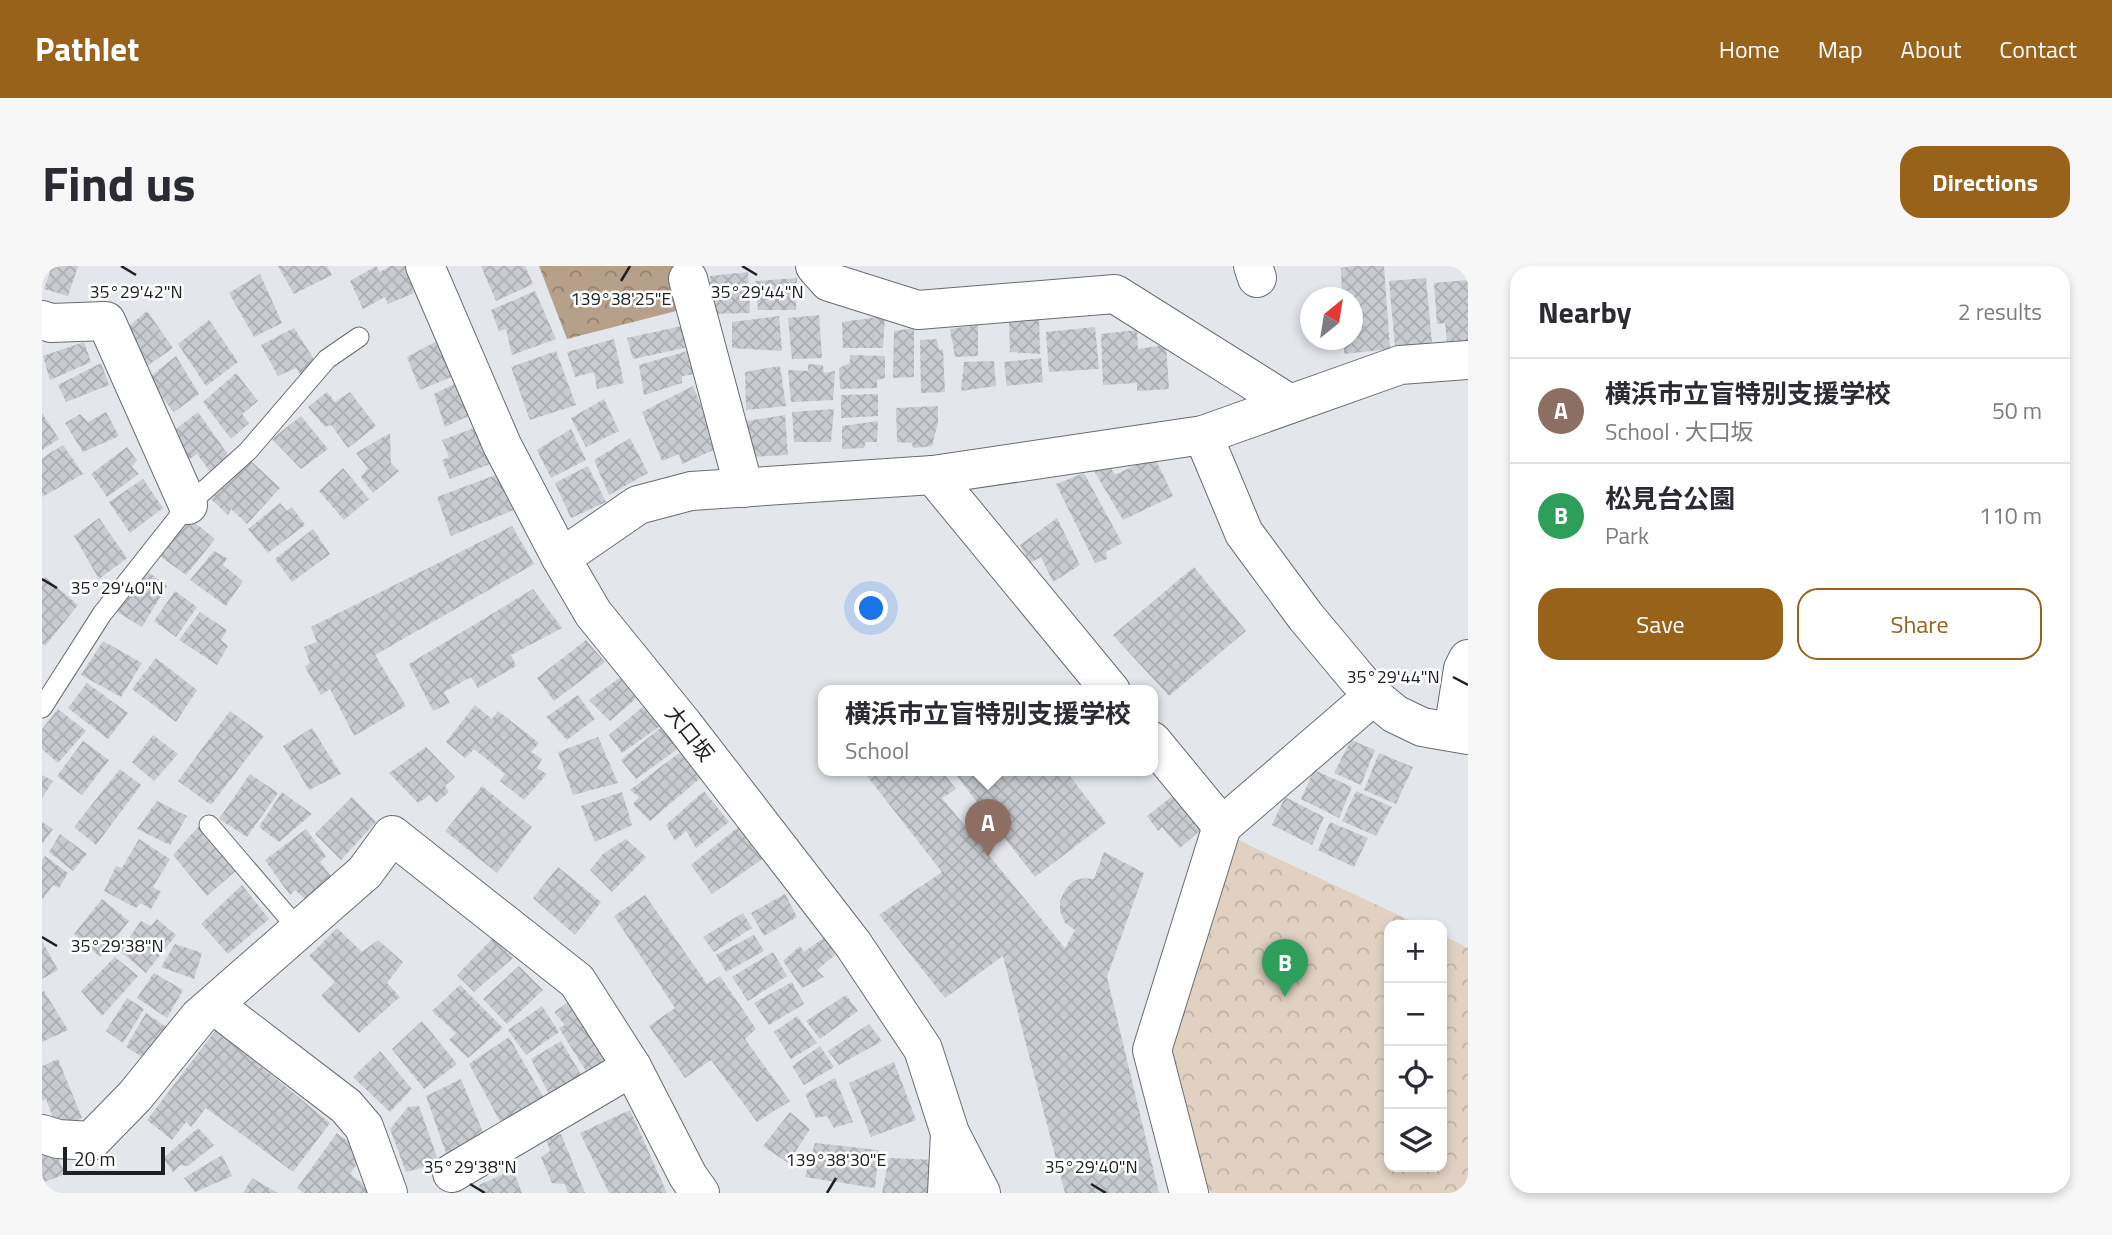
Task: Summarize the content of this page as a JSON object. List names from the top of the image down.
{
  "streets": {
    "street": ["大口坂"]
  },
  "scale_bar": "20 m",
  "north": "top right",
  "page": {
    "header": "Pathlet",
    "nav": [
      "Home",
      "Map",
      "About",
      "Contact"
    ],
    "title": "Find us",
    "buttons": [
      "Directions",
      ["Save", "Share"]
    ],
    "heading": ["Nearby", "2 results"],
    "list": [
      {
        "mark": "A",
        "name": "横浜市立盲特別支援学校",
        "note": "School · 大口坂",
        "value": "50 m"
      },
      {
        "mark": "B",
        "name": "松見台公園",
        "note": "Park",
        "value": "110 m"
      }
    ],
    "popup": ["横浜市立盲特別支援学校", "School"],
    "pins": ["A", "B"],
    "map_buttons": ["+", "−"],
    "scale": "20 m"
  },
  "coordinates": [
    "35°29'42\"N",
    "35°29'44\"N",
    "139°38'25\"E",
    "35°29'40\"N",
    "35°29'38\"N",
    "139°38'30\"E"
  ]
}
